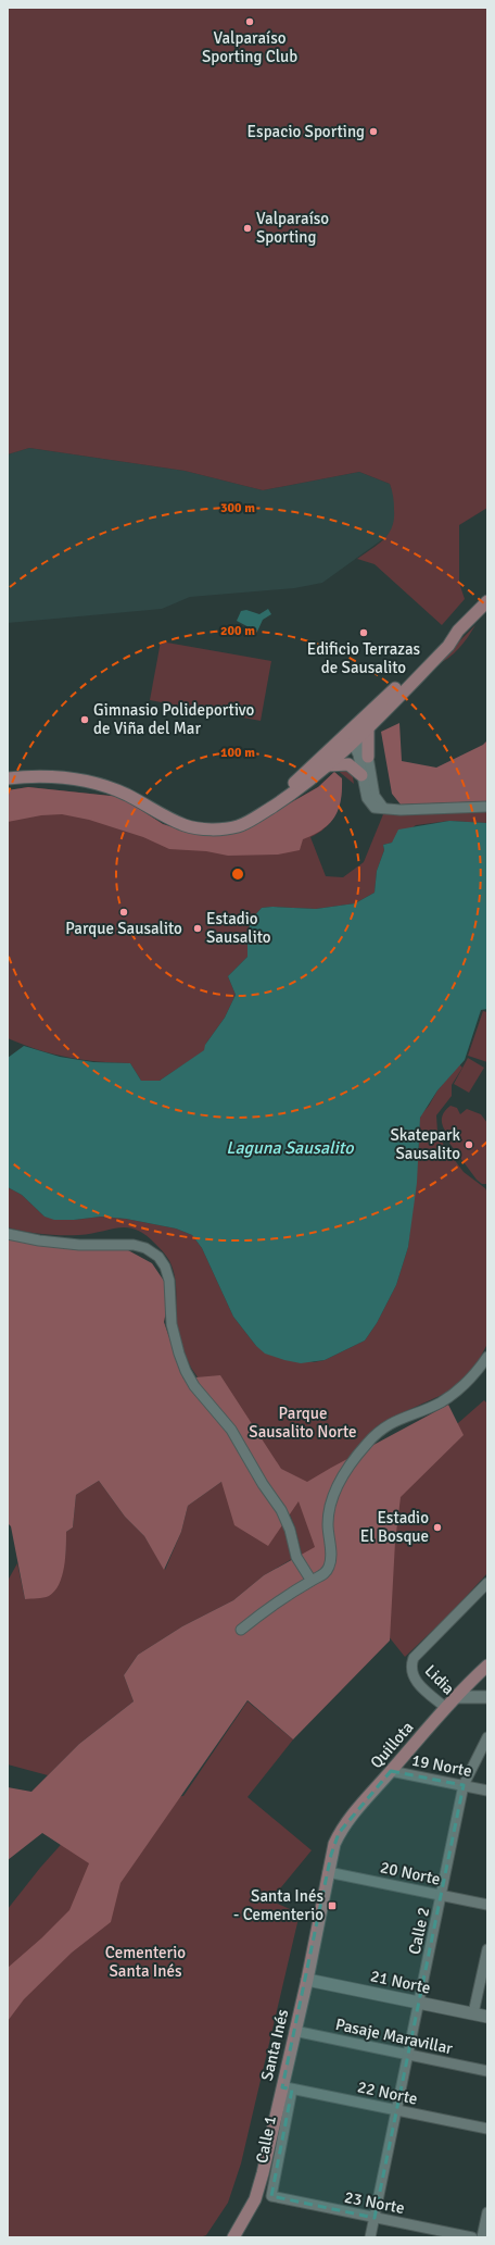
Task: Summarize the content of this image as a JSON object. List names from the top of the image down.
{
  "streets": {
    "main road": ["Quillota", "Santa Inés"],
    "street": [
      "Lidia",
      "19 Norte",
      "20 Norte",
      "Calle 2",
      "21 Norte",
      "Pasaje Maravillar",
      "22 Norte",
      "Calle 1",
      "23 Norte"
    ]
  },
  "crossings": [
    ["Lidia", "Quillota"],
    ["Quillota", "19 Norte"],
    ["Quillota", "Santa Inés"],
    ["19 Norte", "Calle 2"],
    ["20 Norte", "Calle 2"],
    ["20 Norte", "Santa Inés"],
    ["Calle 2", "21 Norte"],
    ["Calle 2", "Pasaje Maravillar"],
    ["Calle 2", "22 Norte"],
    ["Calle 2", "23 Norte"],
    ["21 Norte", "Santa Inés"],
    ["Pasaje Maravillar", "Santa Inés"],
    ["Santa Inés", "22 Norte"],
    ["Santa Inés", "Calle 1"],
    ["22 Norte", "Calle 1"],
    ["Calle 1", "23 Norte"]
  ],
  "water": ["Laguna Sausalito"],
  "parks": ["Parque Sausalito Norte", "Cementerio Santa Inés"],
  "places": {
    "other": [
      "Valparaíso Sporting Club",
      "Espacio Sporting",
      "Valparaíso Sporting",
      "Edificio Terrazas de Sausalito",
      "Gimnasio Polideportivo de Viña del Mar",
      "Parque Sausalito",
      "Estadio Sausalito",
      "Skatepark Sausalito",
      "Estadio El Bosque"
    ],
    "transit": ["Santa Inés - Cementerio"]
  },
  "rings": ["300 m", "200 m", "100 m"]
}
